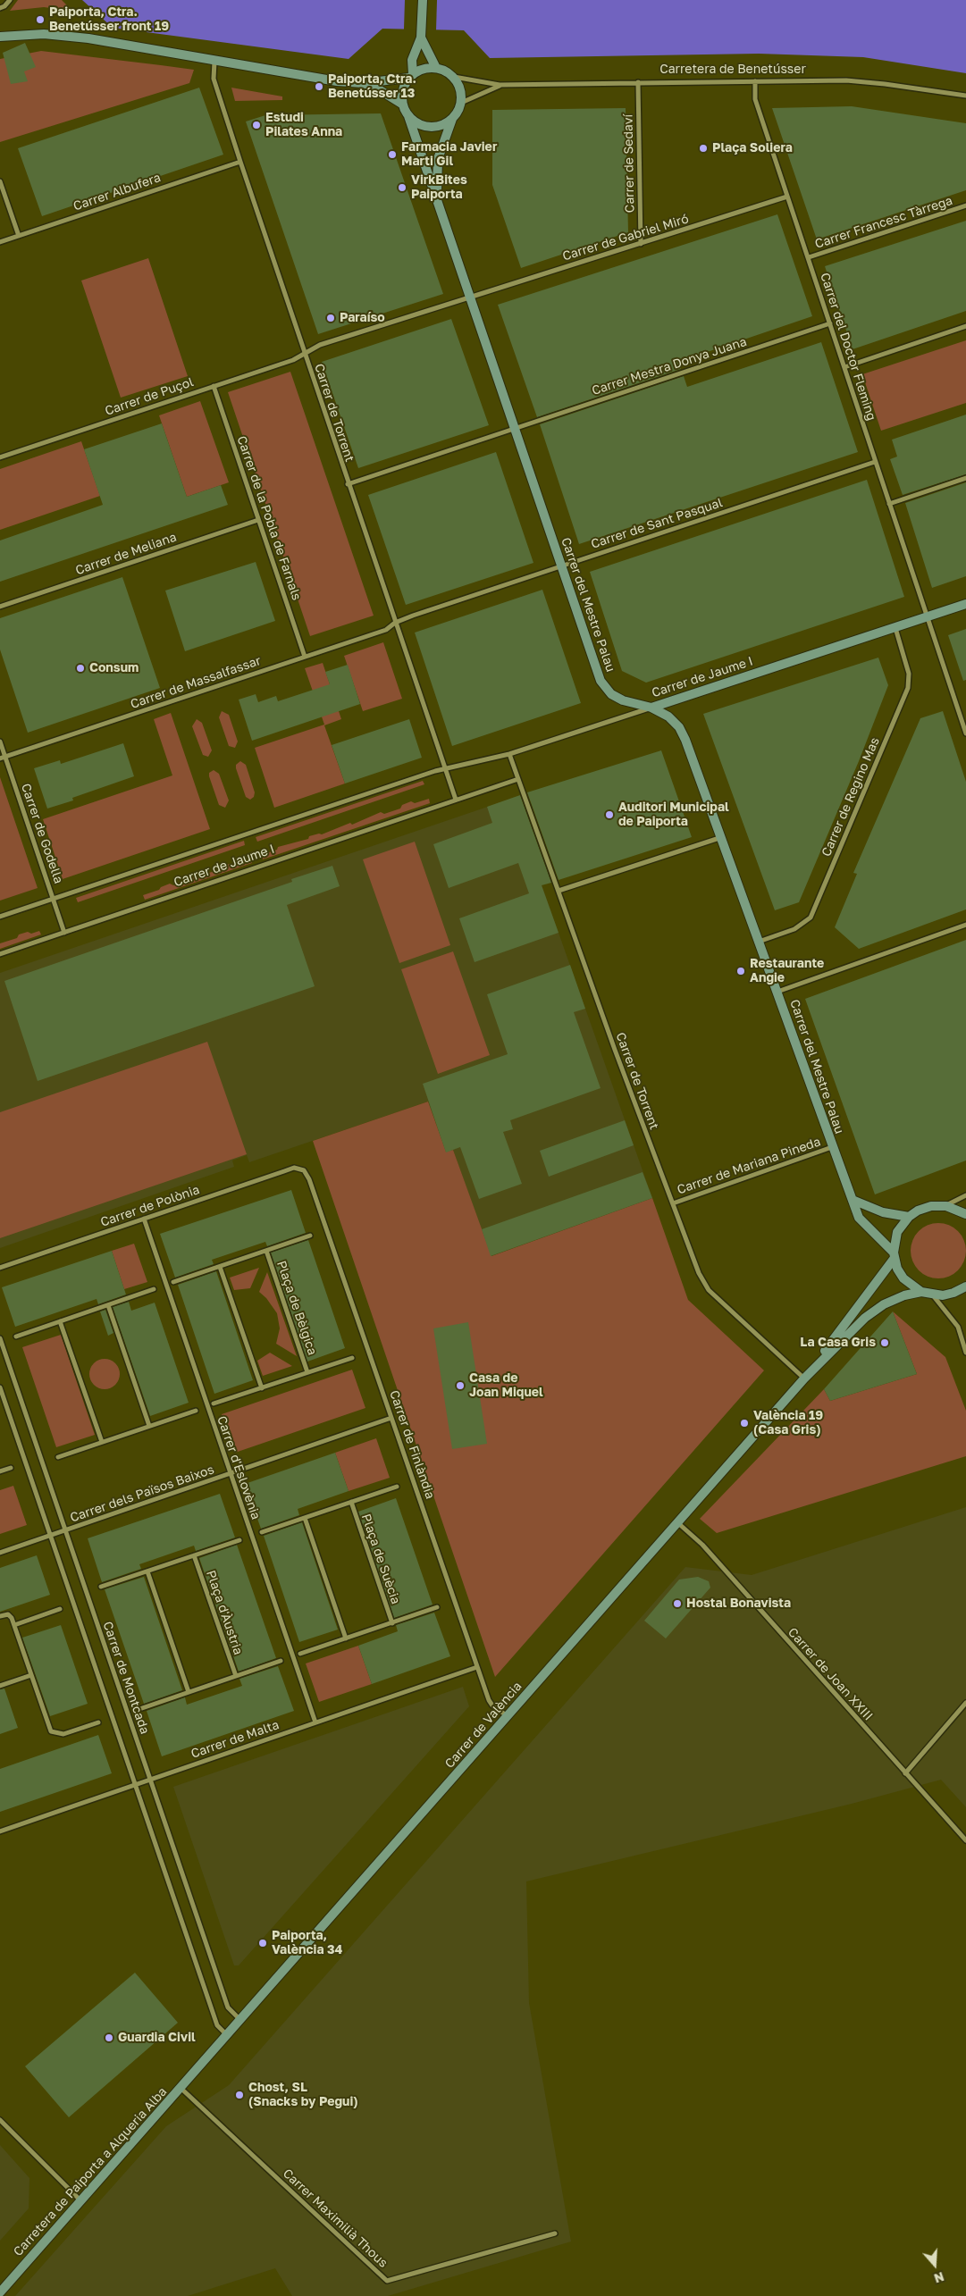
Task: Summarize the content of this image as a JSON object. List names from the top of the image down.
{
  "streets": {
    "street": [
      "Carretera de Benetússer",
      "Carrer de Sedaví",
      "Carrer Albufera",
      "Carrer Francesc Tàrrega",
      "Carrer de Gabriel Miró",
      "Carrer del Doctor Fleming",
      "Carrer Mestra Donya Juana",
      "Carrer de Puçol",
      "Carrer de Torrent",
      "Carrer de la Pobla de Farnals",
      "Carrer de Sant Pasqual",
      "Carrer de Meliana",
      "Carrer del Mestre Palau",
      "Carrer de Jaume I",
      "Carrer de Massalfassar",
      "Carrer de Regino Mas",
      "Carrer de Godella",
      "Carrer de Mariana Pineda",
      "Carrer de Polònia",
      "Plaça de Bèlgica",
      "Carrer de Finlàndia",
      "Carrer d'Eslovènia",
      "Carrer dels Països Baixos",
      "Plaça de Suècia",
      "Plaça d'Àustria",
      "Carrer de Joan XXIII",
      "Carrer de Montcada",
      "Carrer de València",
      "Carrer de Malta",
      "Carretera de Paiporta a Alqueria Alba",
      "Carrer Maximilià Thous"
    ]
  },
  "crossings": [
    ["Carretera de Benetússer", "Carrer de Sedaví"],
    ["Carretera de Benetússer", "Carrer del Doctor Fleming"],
    ["Carretera de Benetússer", "Carrer del Mestre Palau"],
    ["Carrer de Sedaví", "Carrer de Gabriel Miró"],
    ["Carrer Albufera", "Carrer de Torrent"],
    ["Carrer Francesc Tàrrega", "Carrer del Doctor Fleming"],
    ["Carrer de Gabriel Miró", "Carrer del Doctor Fleming"],
    ["Carrer de Gabriel Miró", "Carrer de Puçol"],
    ["Carrer de Gabriel Miró", "Carrer de Torrent"],
    ["Carrer de Gabriel Miró", "Carrer del Mestre Palau"],
    ["Carrer del Doctor Fleming", "Carrer Mestra Donya Juana"],
    ["Carrer del Doctor Fleming", "Carrer de Sant Pasqual"],
    ["Carrer del Doctor Fleming", "Carrer de Jaume I"],
    ["Carrer Mestra Donya Juana", "Carrer de Torrent"],
    ["Carrer Mestra Donya Juana", "Carrer del Mestre Palau"],
    ["Carrer de Puçol", "Carrer de Torrent"],
    ["Carrer de Puçol", "Carrer de la Pobla de Farnals"],
    ["Carrer de Torrent", "Carrer de Sant Pasqual"],
    ["Carrer de Torrent", "Carrer de Jaume I"],
    ["Carrer de Torrent", "Carrer de Massalfassar"],
    ["Carrer de Torrent", "Carrer de Mariana Pineda"],
    ["Carrer de Torrent", "Carrer de València"],
    ["Carrer de la Pobla de Farnals", "Carrer de Meliana"],
    ["Carrer de la Pobla de Farnals", "Carrer de Massalfassar"],
    ["Carrer de Sant Pasqual", "Carrer del Mestre Palau"],
    ["Carrer de Sant Pasqual", "Carrer de Massalfassar"],
    ["Carrer del Mestre Palau", "Carrer de Jaume I"],
    ["Carrer del Mestre Palau", "Carrer de Regino Mas"],
    ["Carrer del Mestre Palau", "Carrer de Mariana Pineda"],
    ["Carrer del Mestre Palau", "Carrer de València"],
    ["Carrer de Jaume I", "Carrer de Regino Mas"],
    ["Carrer de Jaume I", "Carrer de Godella"],
    ["Carrer de Massalfassar", "Carrer de Godella"],
    ["Carrer de Polònia", "Carrer de Finlàndia"],
    ["Carrer de Polònia", "Carrer d'Eslovènia"],
    ["Carrer de Finlàndia", "Carrer dels Països Baixos"],
    ["Carrer de Finlàndia", "Carrer de València"],
    ["Carrer de Finlàndia", "Carrer de Malta"],
    ["Carrer d'Eslovènia", "Carrer dels Països Baixos"],
    ["Carrer d'Eslovènia", "Carrer de Malta"],
    ["Carrer dels Països Baixos", "Carrer de Montcada"],
    ["Carrer de Joan XXIII", "Carrer de València"],
    ["Carrer de Montcada", "Carrer de València"],
    ["Carrer de Montcada", "Carrer de Malta"],
    ["Carrer de València", "Carretera de Paiporta a Alqueria Alba"],
    ["Carrer de València", "Carrer Maximilià Thous"],
    ["Carretera de Paiporta a Alqueria Alba", "Carrer Maximilià Thous"]
  ],
  "places": [
    "Paiporta, Ctra. Benetússer front 19",
    "Paiporta, Ctra. Benetússer 13",
    "Estudi Pilates Anna",
    "Plaça Soliera",
    "Farmacia Javier Marti Gil",
    "VirkBites Paiporta",
    "Paraíso",
    "Consum",
    "Auditori Municipal de Paiporta",
    "Restaurante Angie",
    "La Casa Gris",
    "Casa de Joan Miquel",
    "València 19 (Casa Gris)",
    "Hostal Bonavista",
    "Paiporta, València 34",
    "Guardia Civil",
    "Chost, SL (Snacks by Pegui)"
  ],
  "north": "bottom"
}
